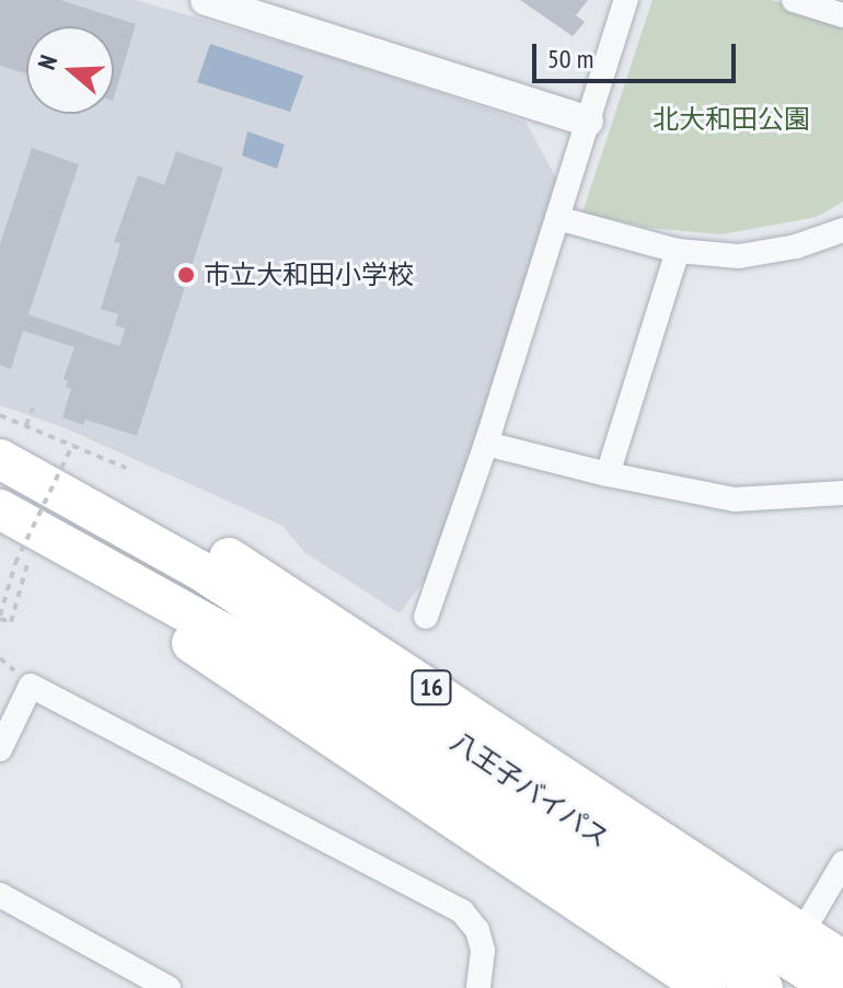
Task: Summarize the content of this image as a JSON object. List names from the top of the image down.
{
  "streets": {
    "highway": ["16", "八王子バイパス"]
  },
  "crossings": [
    ["16", "八王子バイパス"]
  ],
  "parks": ["北大和田公園"],
  "places": ["市立大和田小学校"],
  "scale_bar": "50 m",
  "north": "left"
}
